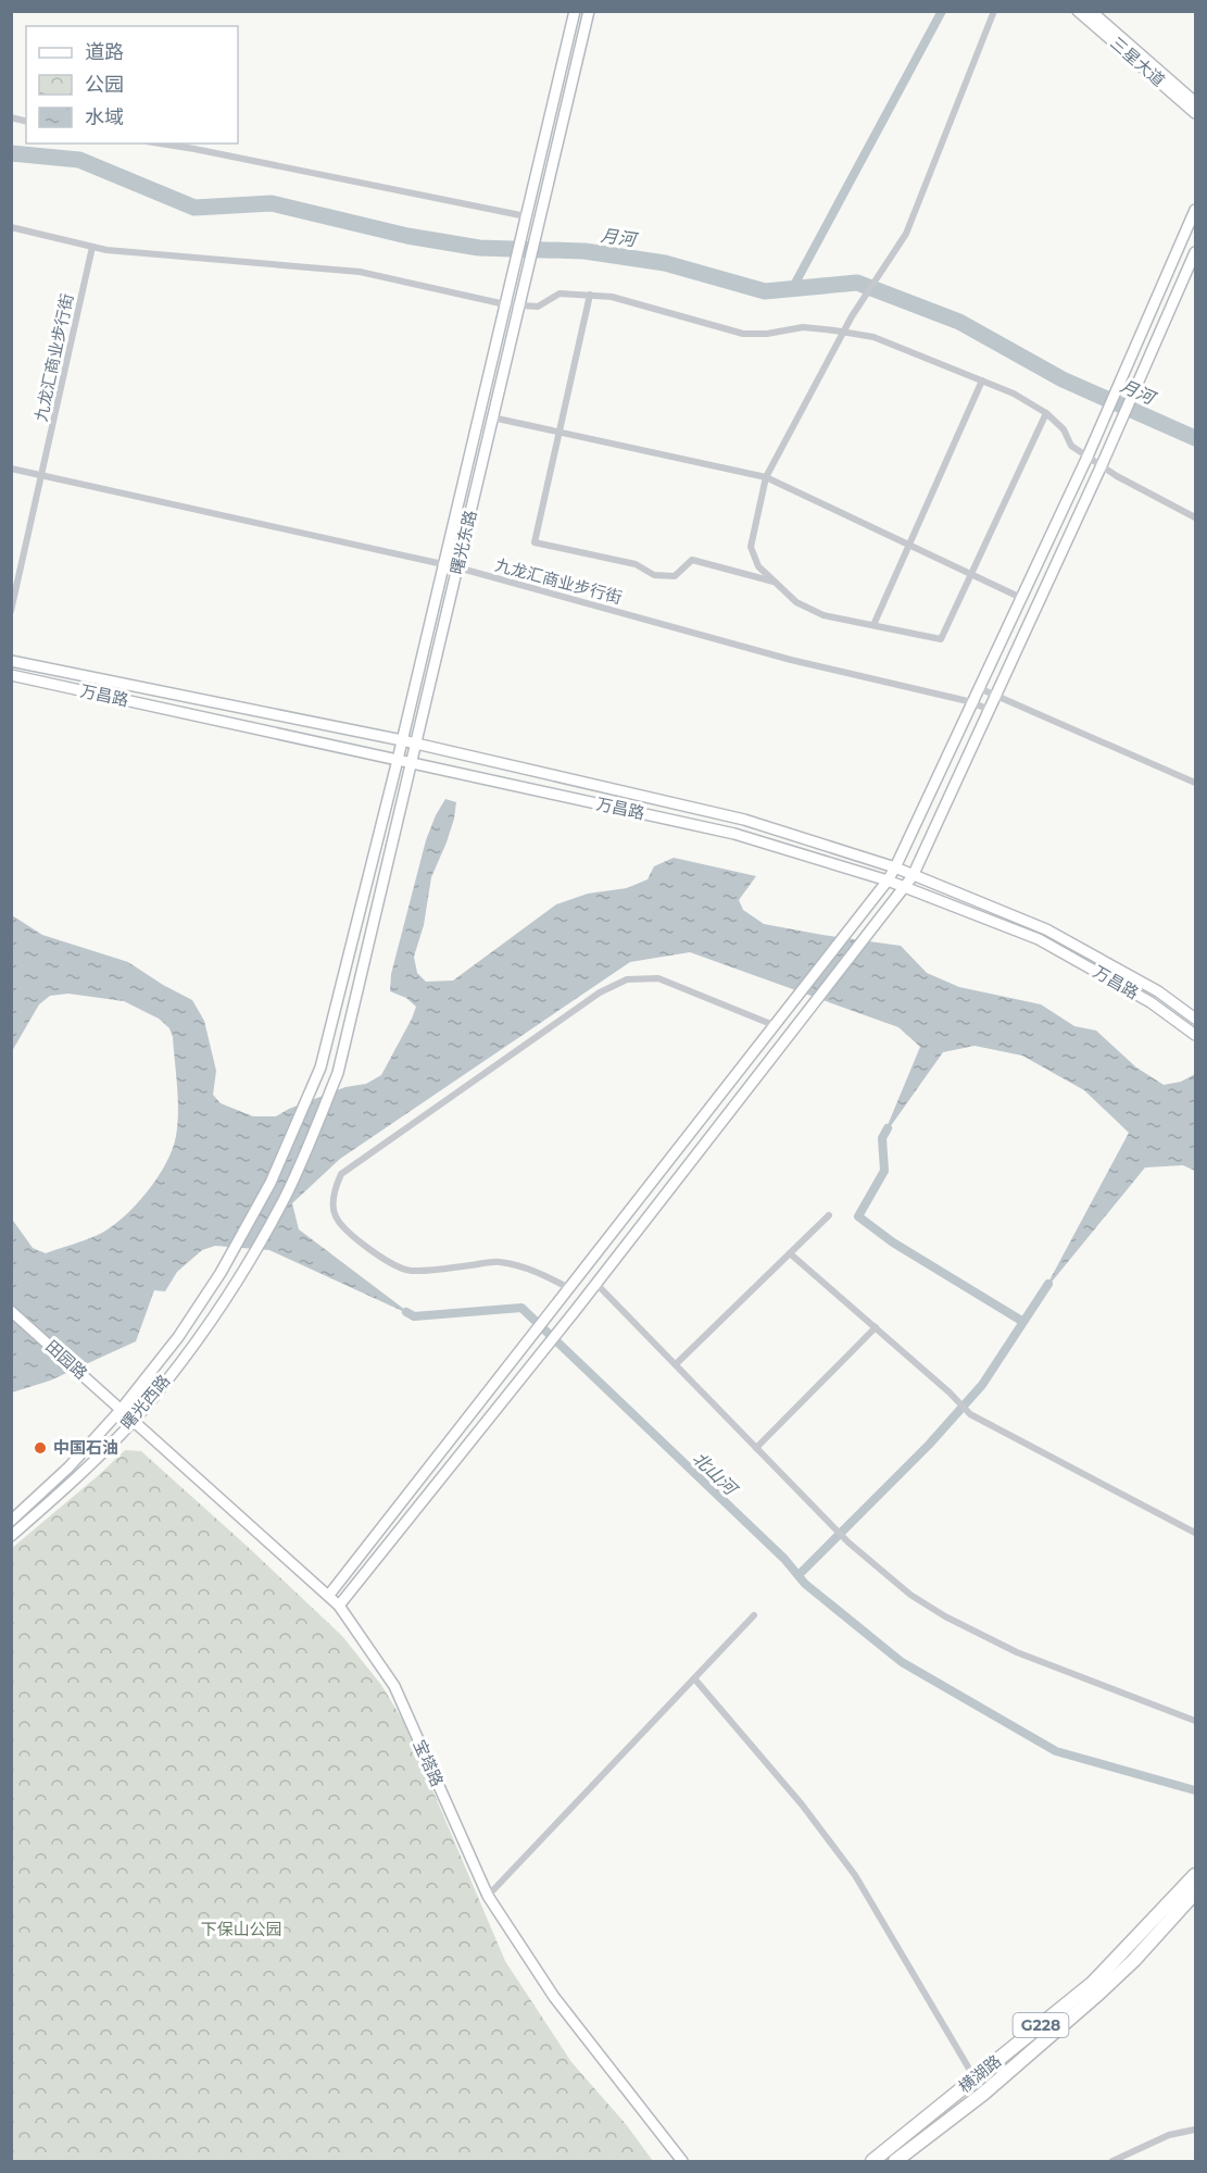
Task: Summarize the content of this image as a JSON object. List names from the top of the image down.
{
  "streets": {
    "highway": ["G228", "横湖路"],
    "main road": [
      "三星大道",
      "曙光东路",
      "万昌路",
      "田园路",
      "曙光西路",
      "宝塔路"
    ],
    "street": ["九龙汇商业步行街"]
  },
  "crossings": [
    ["九龙汇商业步行街", "曙光东路"],
    ["曙光东路", "万昌路"],
    ["曙光东路", "曙光西路"],
    ["田园路", "曙光西路"],
    ["田园路", "宝塔路"],
    ["曙光西路", "宝塔路"]
  ],
  "water": ["月河", "北山河"],
  "parks": ["下保山公园"],
  "places": ["中国石油"],
  "legend": ["道路", "公园", "水域"]
}
